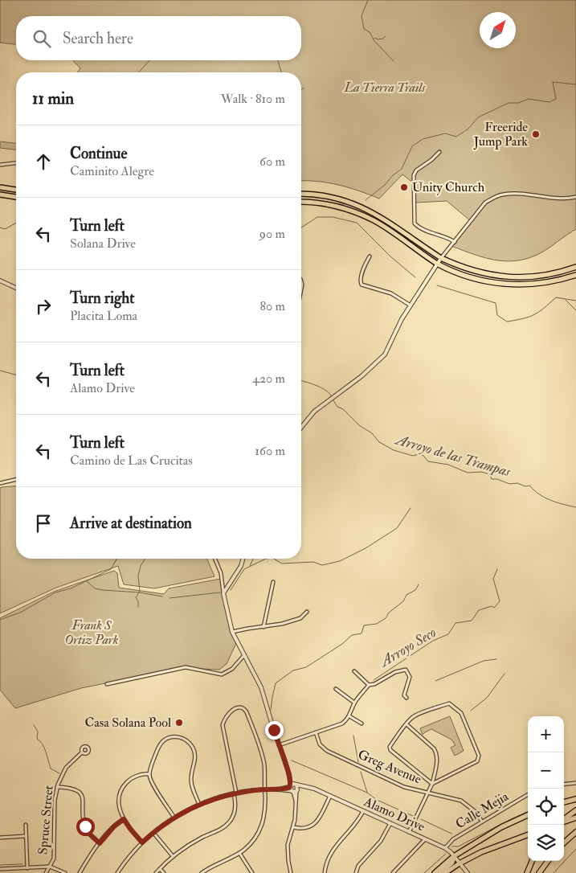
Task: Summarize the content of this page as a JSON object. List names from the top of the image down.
{
  "streets": {
    "street": [
      "Greg Avenue",
      "Calle Mejia",
      "Alamo Drive",
      "Spruce Street"
    ]
  },
  "crossings": [
    ["Greg Avenue", "Calle Mejia"],
    ["Calle Mejia", "Alamo Drive"]
  ],
  "water": ["Arroyo de las Trampas", "Arroyo Seco"],
  "parks": ["La Tierra Trails", "Frank S Ortiz Park"],
  "places": ["Freeride Jump Park", "Unity Church", "Casa Solana Pool"],
  "north": "top right",
  "page": {
    "search": "Search here",
    "heading": ["11 min", "Walk · 810 m"],
    "list": [
      ["Continue", "Caminito Alegre", "60 m"],
      ["Turn left", "Solana Drive", "90 m"],
      ["Turn right", "Placita Loma", "80 m"],
      ["Turn left", "Alamo Drive", "420 m"],
      ["Turn left", "Camino de Las Crucitas", "160 m"],
      "Arrive at destination"
    ],
    "map_buttons": ["+", "−"]
  }
}
